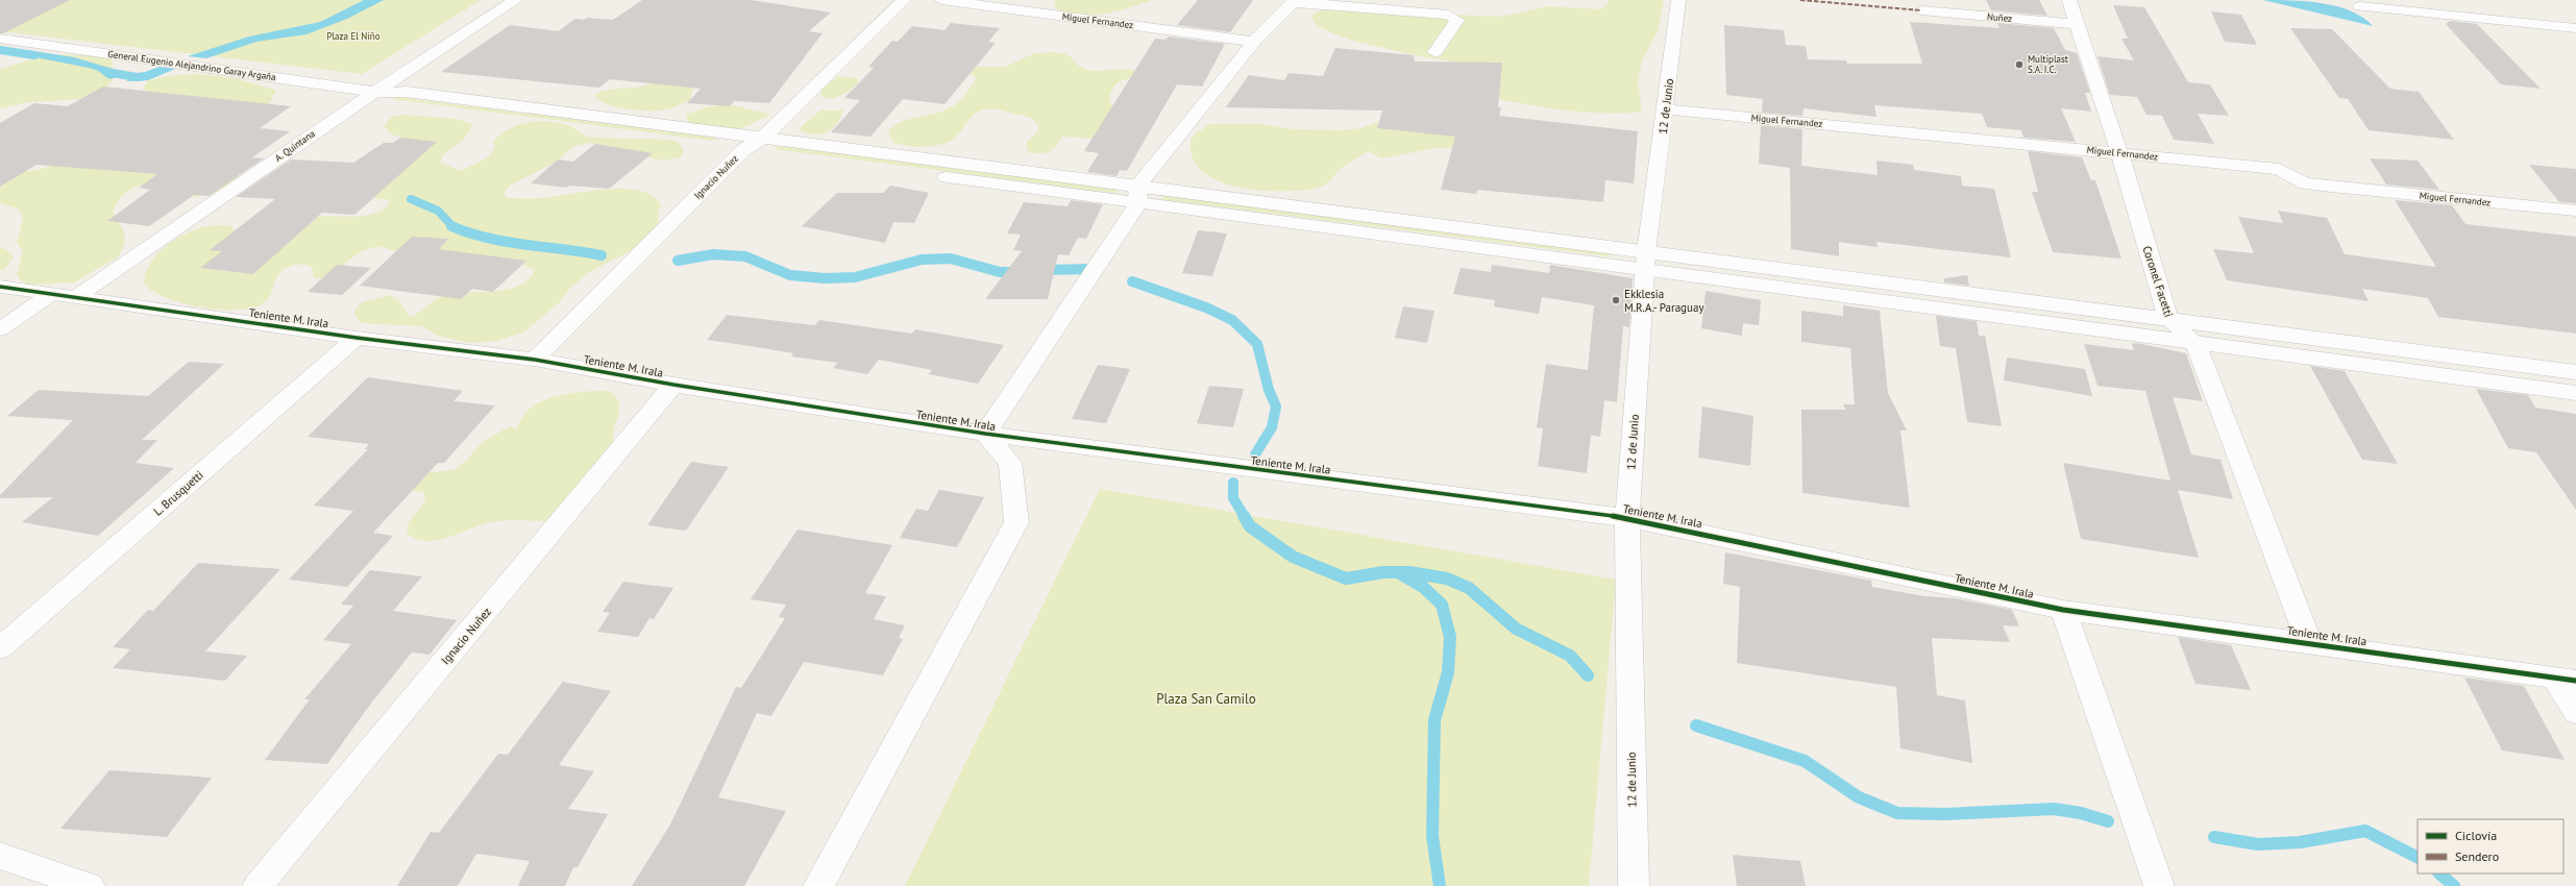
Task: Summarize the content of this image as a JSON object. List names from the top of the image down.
{
  "streets": {
    "street": [
      "Nuñez",
      "Miguel Fernandez",
      "General Eugenio Alejandrino Garay Argaña",
      "12 de Junio",
      "A. Quintana",
      "Ignacio Nuñez",
      "Coronel Facetti",
      "Teniente M. Irala",
      "L. Brusquetti"
    ]
  },
  "crossings": [
    ["Nuñez", "Coronel Facetti"],
    ["Miguel Fernandez", "12 de Junio"],
    ["Miguel Fernandez", "Coronel Facetti"],
    ["General Eugenio Alejandrino Garay Argaña", "A. Quintana"],
    ["General Eugenio Alejandrino Garay Argaña", "Ignacio Nuñez"],
    ["12 de Junio", "Teniente M. Irala"],
    ["A. Quintana", "Teniente M. Irala"],
    ["Ignacio Nuñez", "Teniente M. Irala"],
    ["Coronel Facetti", "Teniente M. Irala"],
    ["Teniente M. Irala", "L. Brusquetti"]
  ],
  "parks": ["Plaza El Niño", "Plaza San Camilo"],
  "places": ["Multiplast S.A. I.C.", "Ekklesia M.R.A.- Paraguay"],
  "legend": ["Ciclovía", "Sendero"]
}
